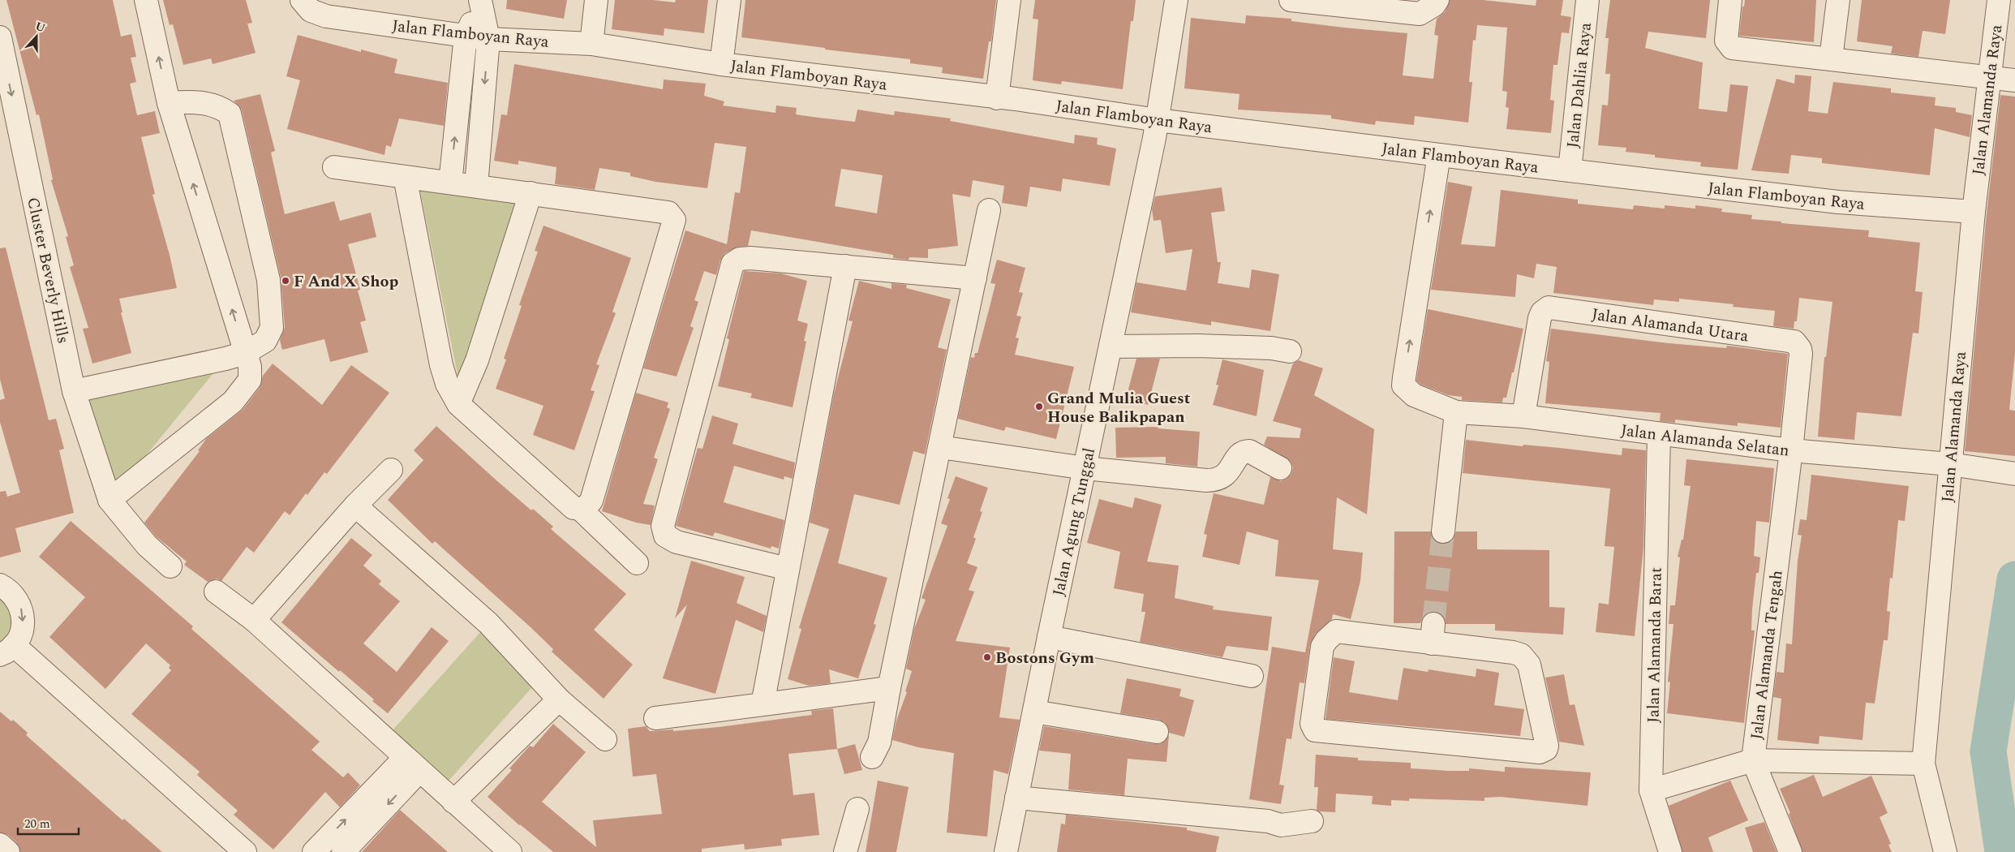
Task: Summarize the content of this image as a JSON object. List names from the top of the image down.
{
  "streets": {
    "street": [
      "Jalan Flamboyan Raya",
      "Jalan Dahlia Raya",
      "Jalan Alamanda Raya",
      "Cluster Beverly Hills",
      "Jalan Alamanda Utara",
      "Jalan Alamanda Selatan",
      "Jalan Agung Tunggal",
      "Jalan Alamanda Barat",
      "Jalan Alamanda Tengah"
    ]
  },
  "crossings": [
    ["Jalan Flamboyan Raya", "Jalan Dahlia Raya"],
    ["Jalan Flamboyan Raya", "Jalan Alamanda Raya"],
    ["Jalan Flamboyan Raya", "Jalan Alamanda Selatan"],
    ["Jalan Flamboyan Raya", "Jalan Agung Tunggal"],
    ["Jalan Alamanda Raya", "Jalan Alamanda Selatan"],
    ["Jalan Alamanda Utara", "Jalan Alamanda Selatan"],
    ["Jalan Alamanda Utara", "Jalan Alamanda Tengah"],
    ["Jalan Alamanda Selatan", "Jalan Alamanda Barat"],
    ["Jalan Alamanda Selatan", "Jalan Alamanda Tengah"]
  ],
  "places": ["F And X Shop", "Grand Mulia Guest House Balikpapan", "Bostons Gym"],
  "scale_bar": "20 m",
  "north": "top"
}
